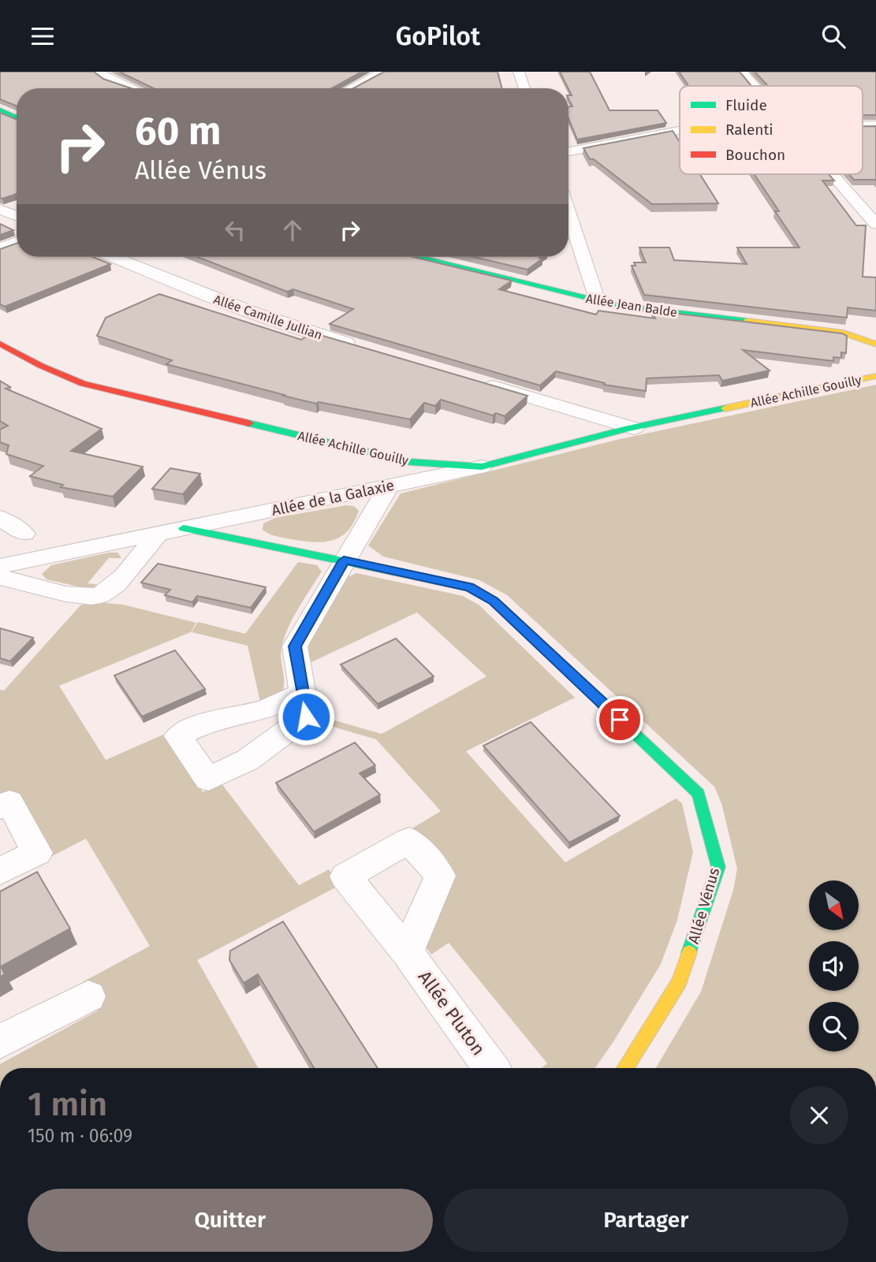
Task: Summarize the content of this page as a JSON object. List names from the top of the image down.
{
  "streets": {
    "street": [
      "Allée Jean Balde",
      "Allée Camille Jullian",
      "Allée Achille Gouilly",
      "Allée de la Galaxie",
      "Allée Vénus",
      "Allée Pluton"
    ]
  },
  "crossings": [
    ["Allée Achille Gouilly", "Allée de la Galaxie"],
    ["Allée de la Galaxie", "Allée Vénus"]
  ],
  "legend": ["Fluide", "Ralenti", "Bouchon"],
  "north": "bottom right",
  "page": {
    "header": "GoPilot",
    "turn": ["60 m", "Allée Vénus"],
    "heading": ["1 min", "150 m · 06:09"],
    "buttons": ["Quitter", "Partager"]
  }
}
